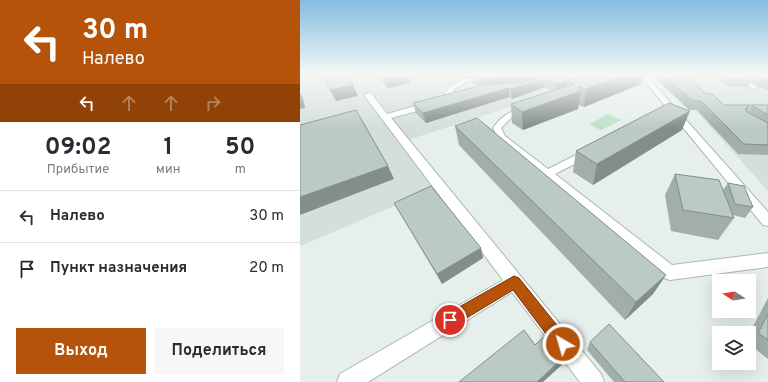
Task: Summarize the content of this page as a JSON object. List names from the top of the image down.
{
  "north": "left",
  "page": {
    "turn": ["30 m", "Налево"],
    "eta": [
      "09:02",
      "Прибытие",
      "1",
      "мин",
      "50",
      "m"
    ],
    "list": [
      {
        "name": "Налево",
        "value": "30 m"
      },
      {
        "name": "Пункт назначения",
        "value": "20 m"
      }
    ],
    "buttons": ["Выход", "Поделиться"]
  }
}
